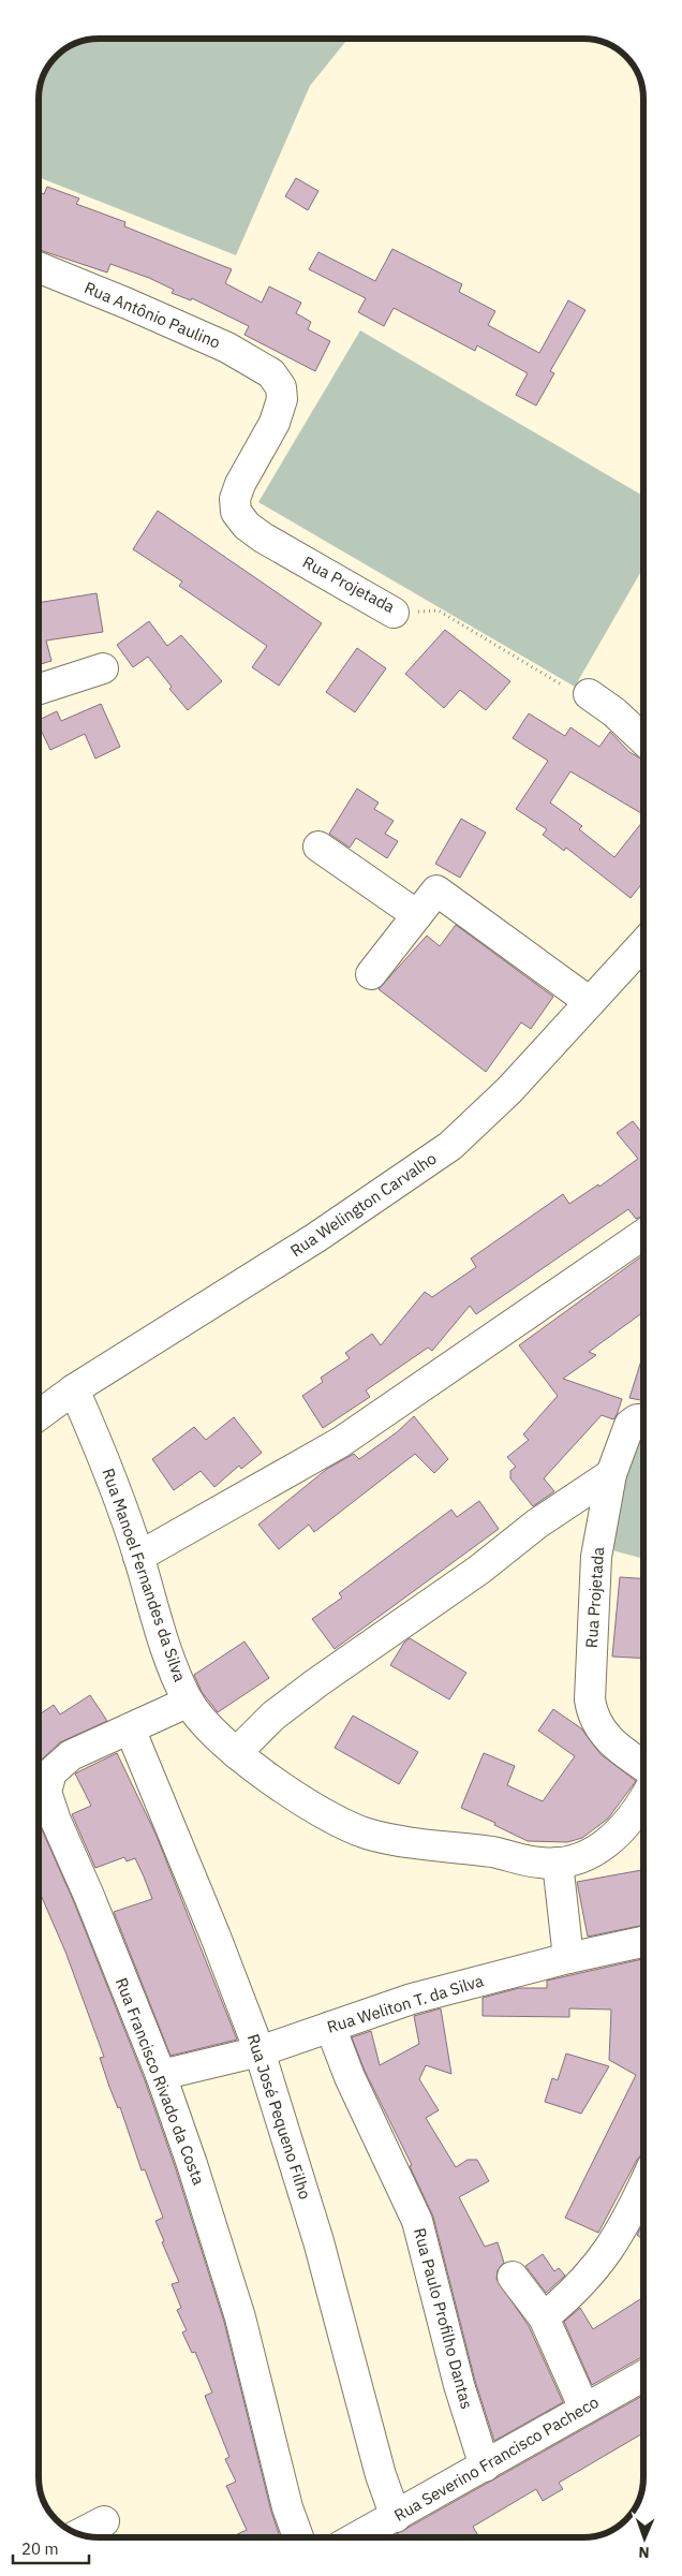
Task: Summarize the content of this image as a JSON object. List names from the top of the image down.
{
  "streets": {
    "street": [
      "Rua Antônio Paulino",
      "Rua Projetada",
      "Rua Welington Carvalho",
      "Rua Manoel Fernandes da Silva",
      "Rua Weliton T. da Silva",
      "Rua Francisco Rivado da Costa",
      "Rua José Pequeno Filho",
      "Rua Paulo Profilho Dantas",
      "Rua Severino Francisco Pacheco"
    ]
  },
  "crossings": [
    ["Rua Antônio Paulino", "Rua Projetada"],
    ["Rua Welington Carvalho", "Rua Manoel Fernandes da Silva"],
    ["Rua Manoel Fernandes da Silva", "Rua Francisco Rivado da Costa"],
    ["Rua Weliton T. da Silva", "Rua Francisco Rivado da Costa"],
    ["Rua Weliton T. da Silva", "Rua José Pequeno Filho"],
    ["Rua Weliton T. da Silva", "Rua Paulo Profilho Dantas"],
    ["Rua Francisco Rivado da Costa", "Rua José Pequeno Filho"],
    ["Rua José Pequeno Filho", "Rua Severino Francisco Pacheco"],
    ["Rua Paulo Profilho Dantas", "Rua Severino Francisco Pacheco"]
  ],
  "scale_bar": "20 m",
  "north": "bottom"
}
